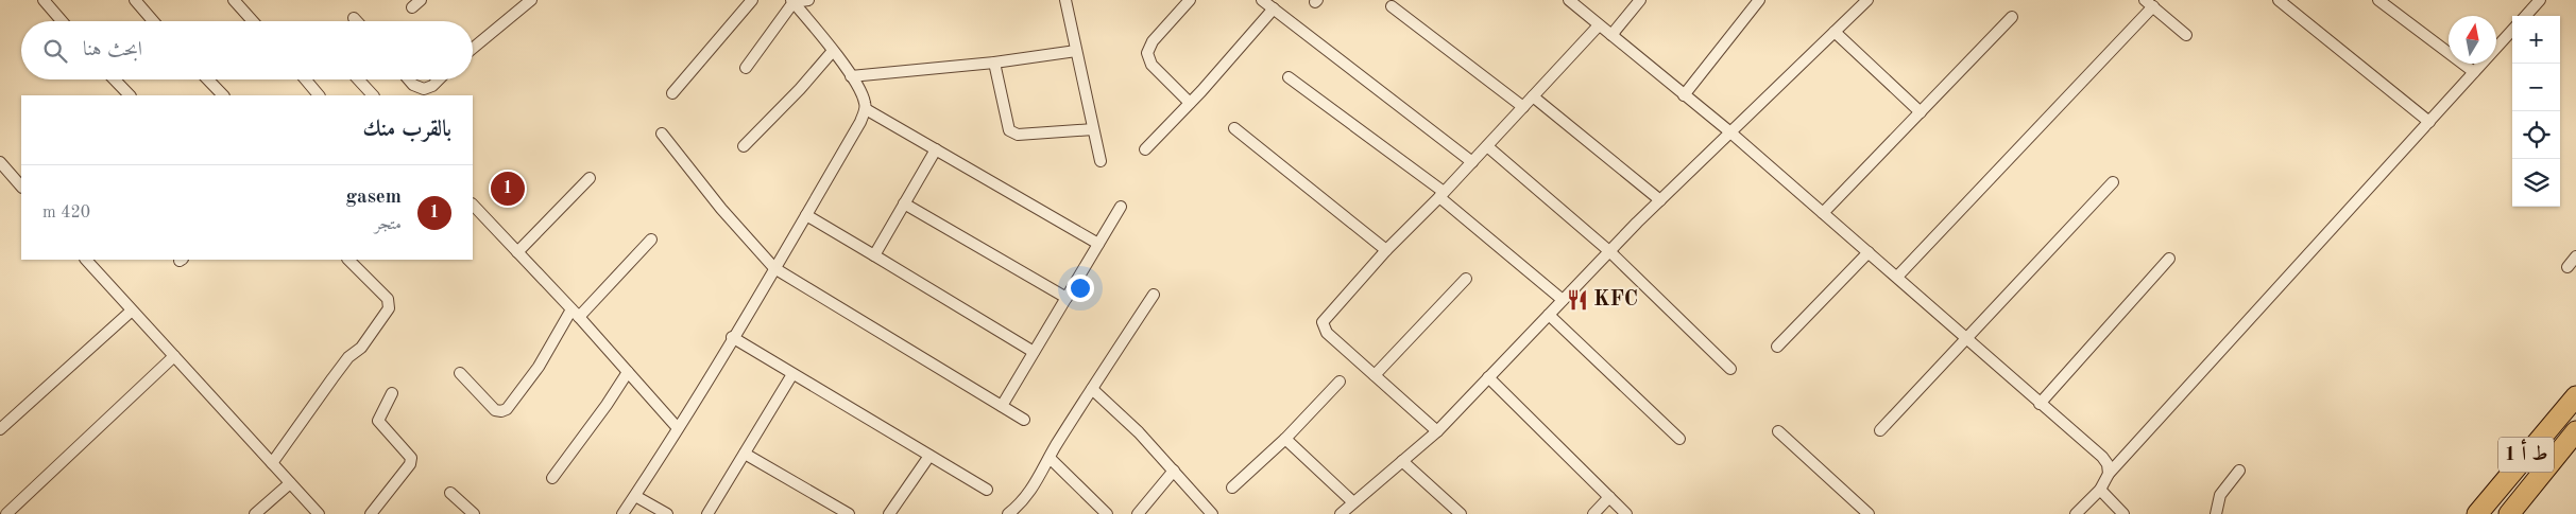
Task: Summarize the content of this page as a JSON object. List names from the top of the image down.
{
  "streets": {
    "highway": ["ط أ 1"]
  },
  "places": {
    "restaurant": ["KFC"]
  },
  "north": "top",
  "page": {
    "map_buttons": ["+", "−"],
    "search": "ابحث هنا",
    "heading": "بالقرب منك",
    "list": [
      {
        "mark": "1",
        "name": "gasem",
        "note": "متجر",
        "value": "420 m"
      }
    ],
    "pins": "1"
  }
}
